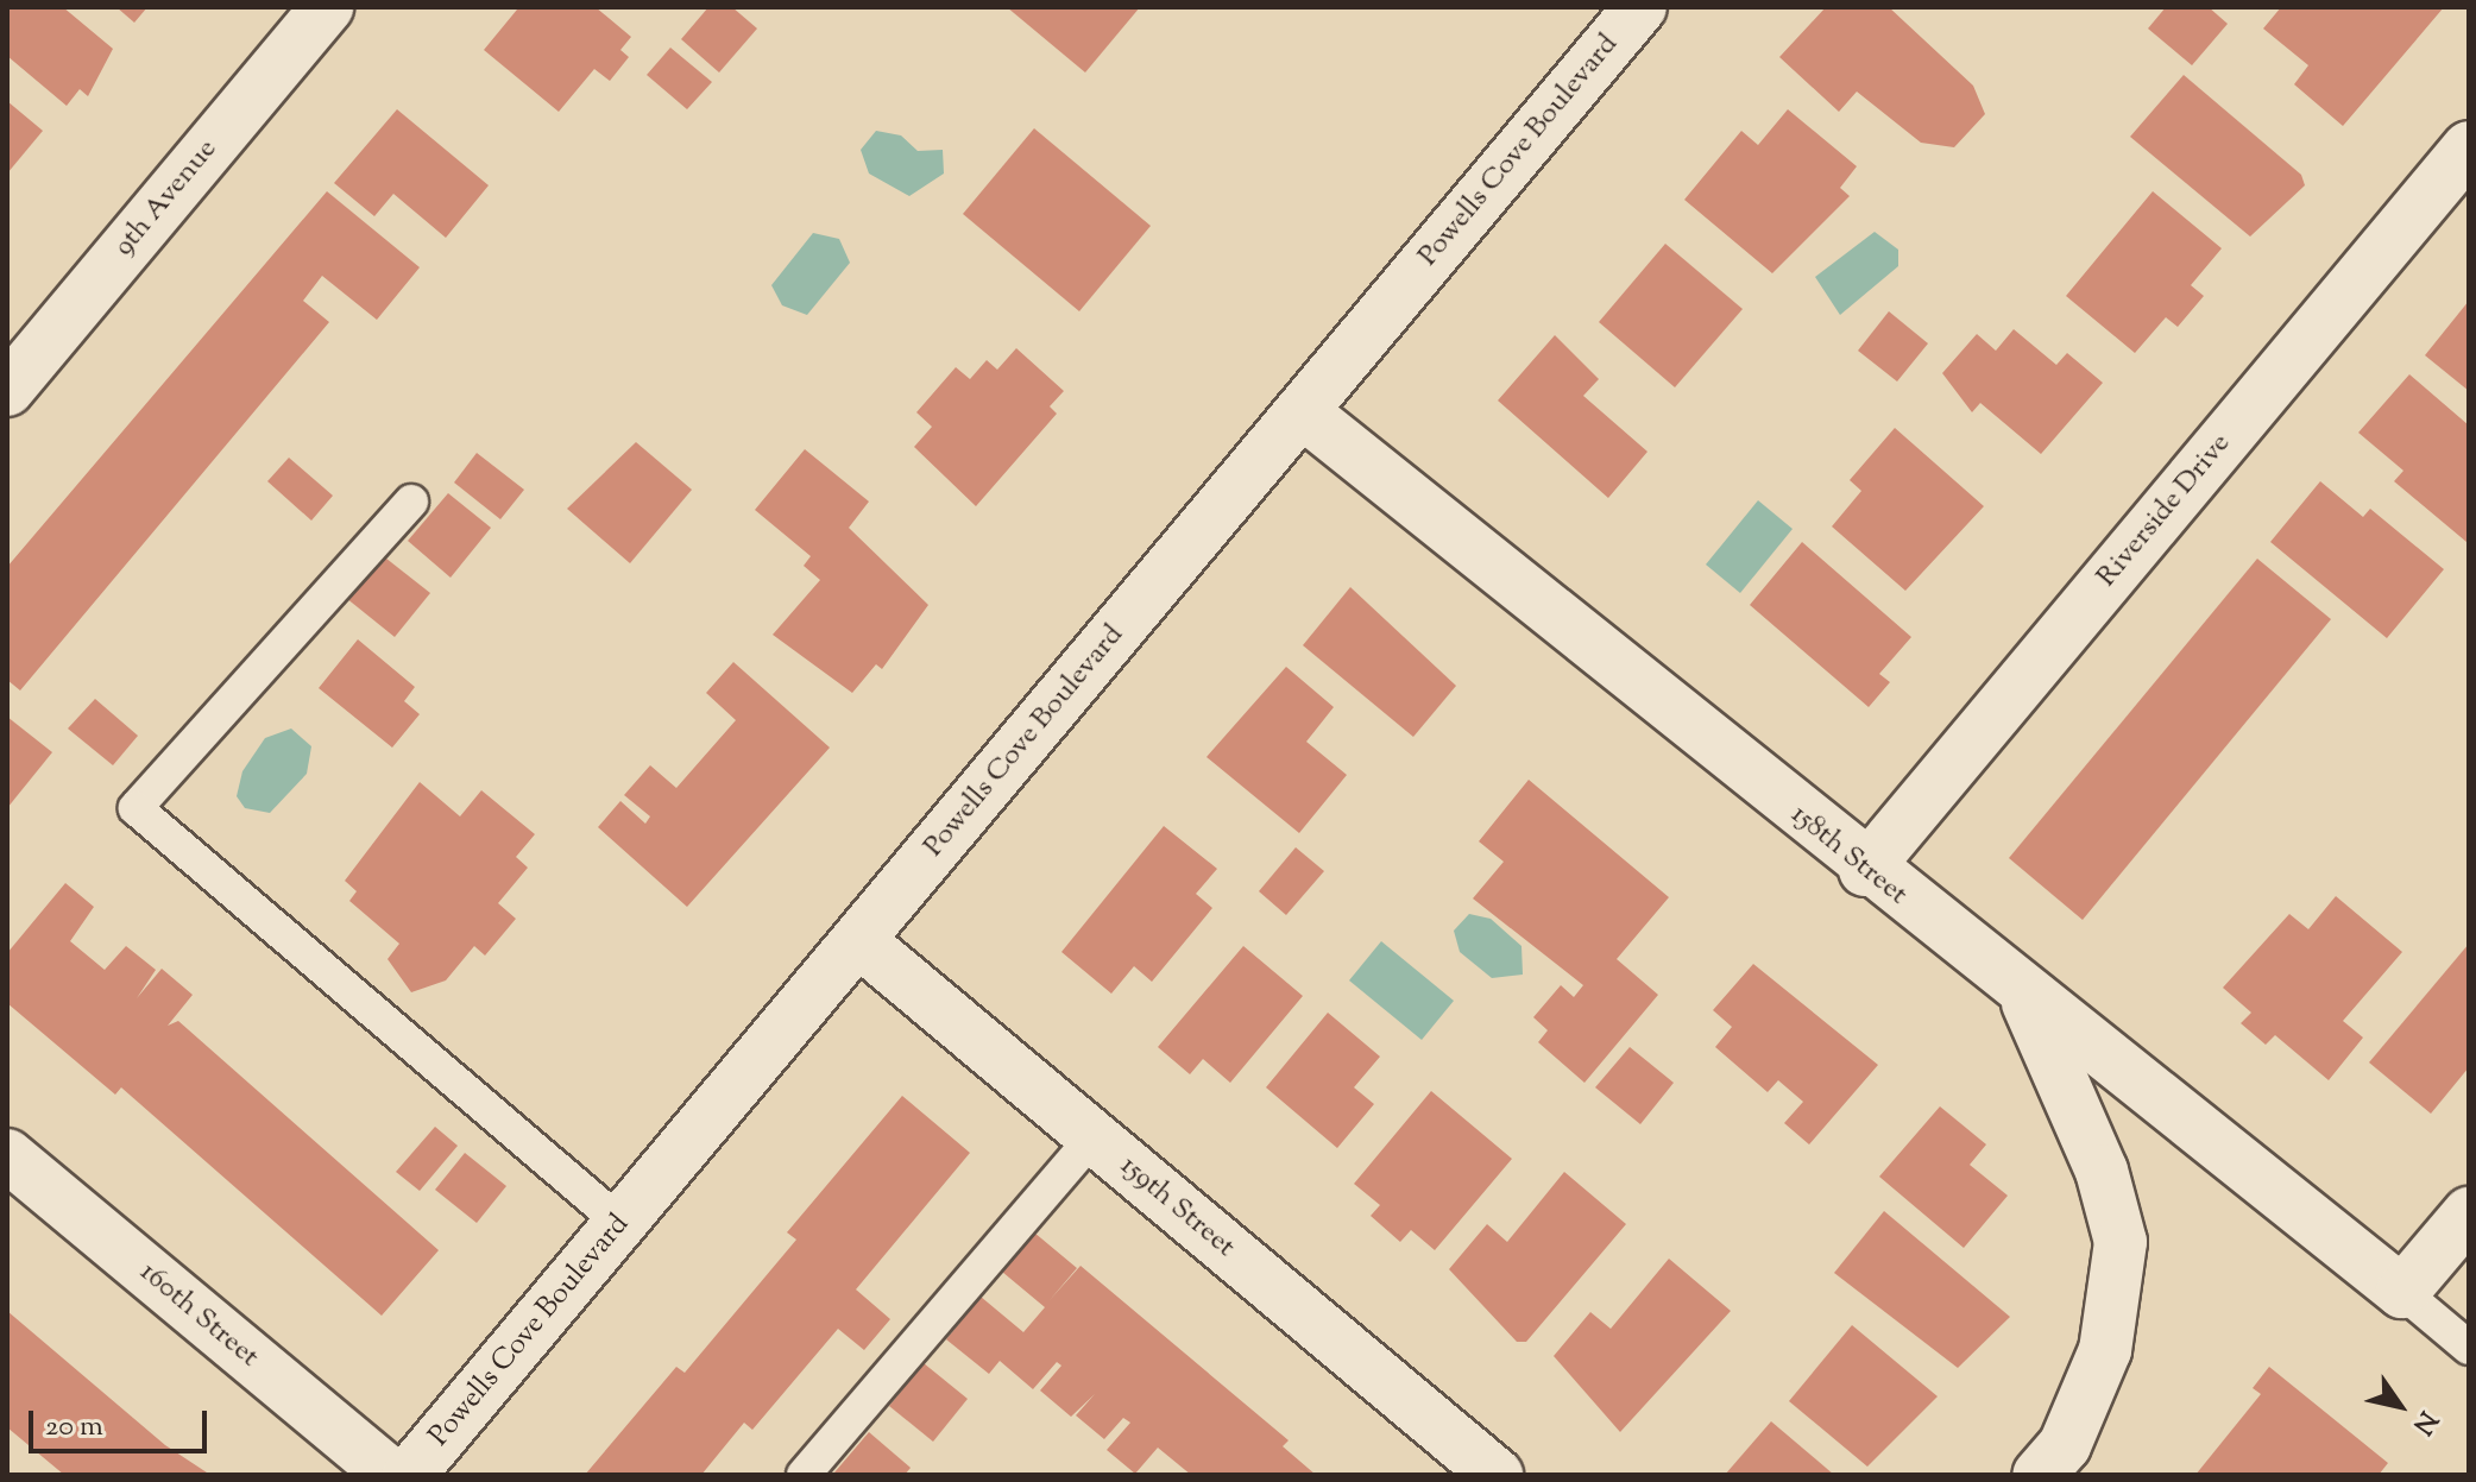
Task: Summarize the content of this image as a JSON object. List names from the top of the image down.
{
  "streets": {
    "street": [
      "Powells Cove Boulevard",
      "9th Avenue",
      "Riverside Drive",
      "158th Street",
      "159th Street",
      "160th Street"
    ]
  },
  "crossings": [
    ["Powells Cove Boulevard", "158th Street"],
    ["Powells Cove Boulevard", "159th Street"],
    ["Riverside Drive", "158th Street"]
  ],
  "scale_bar": "20 m",
  "north": "bottom right"
}
